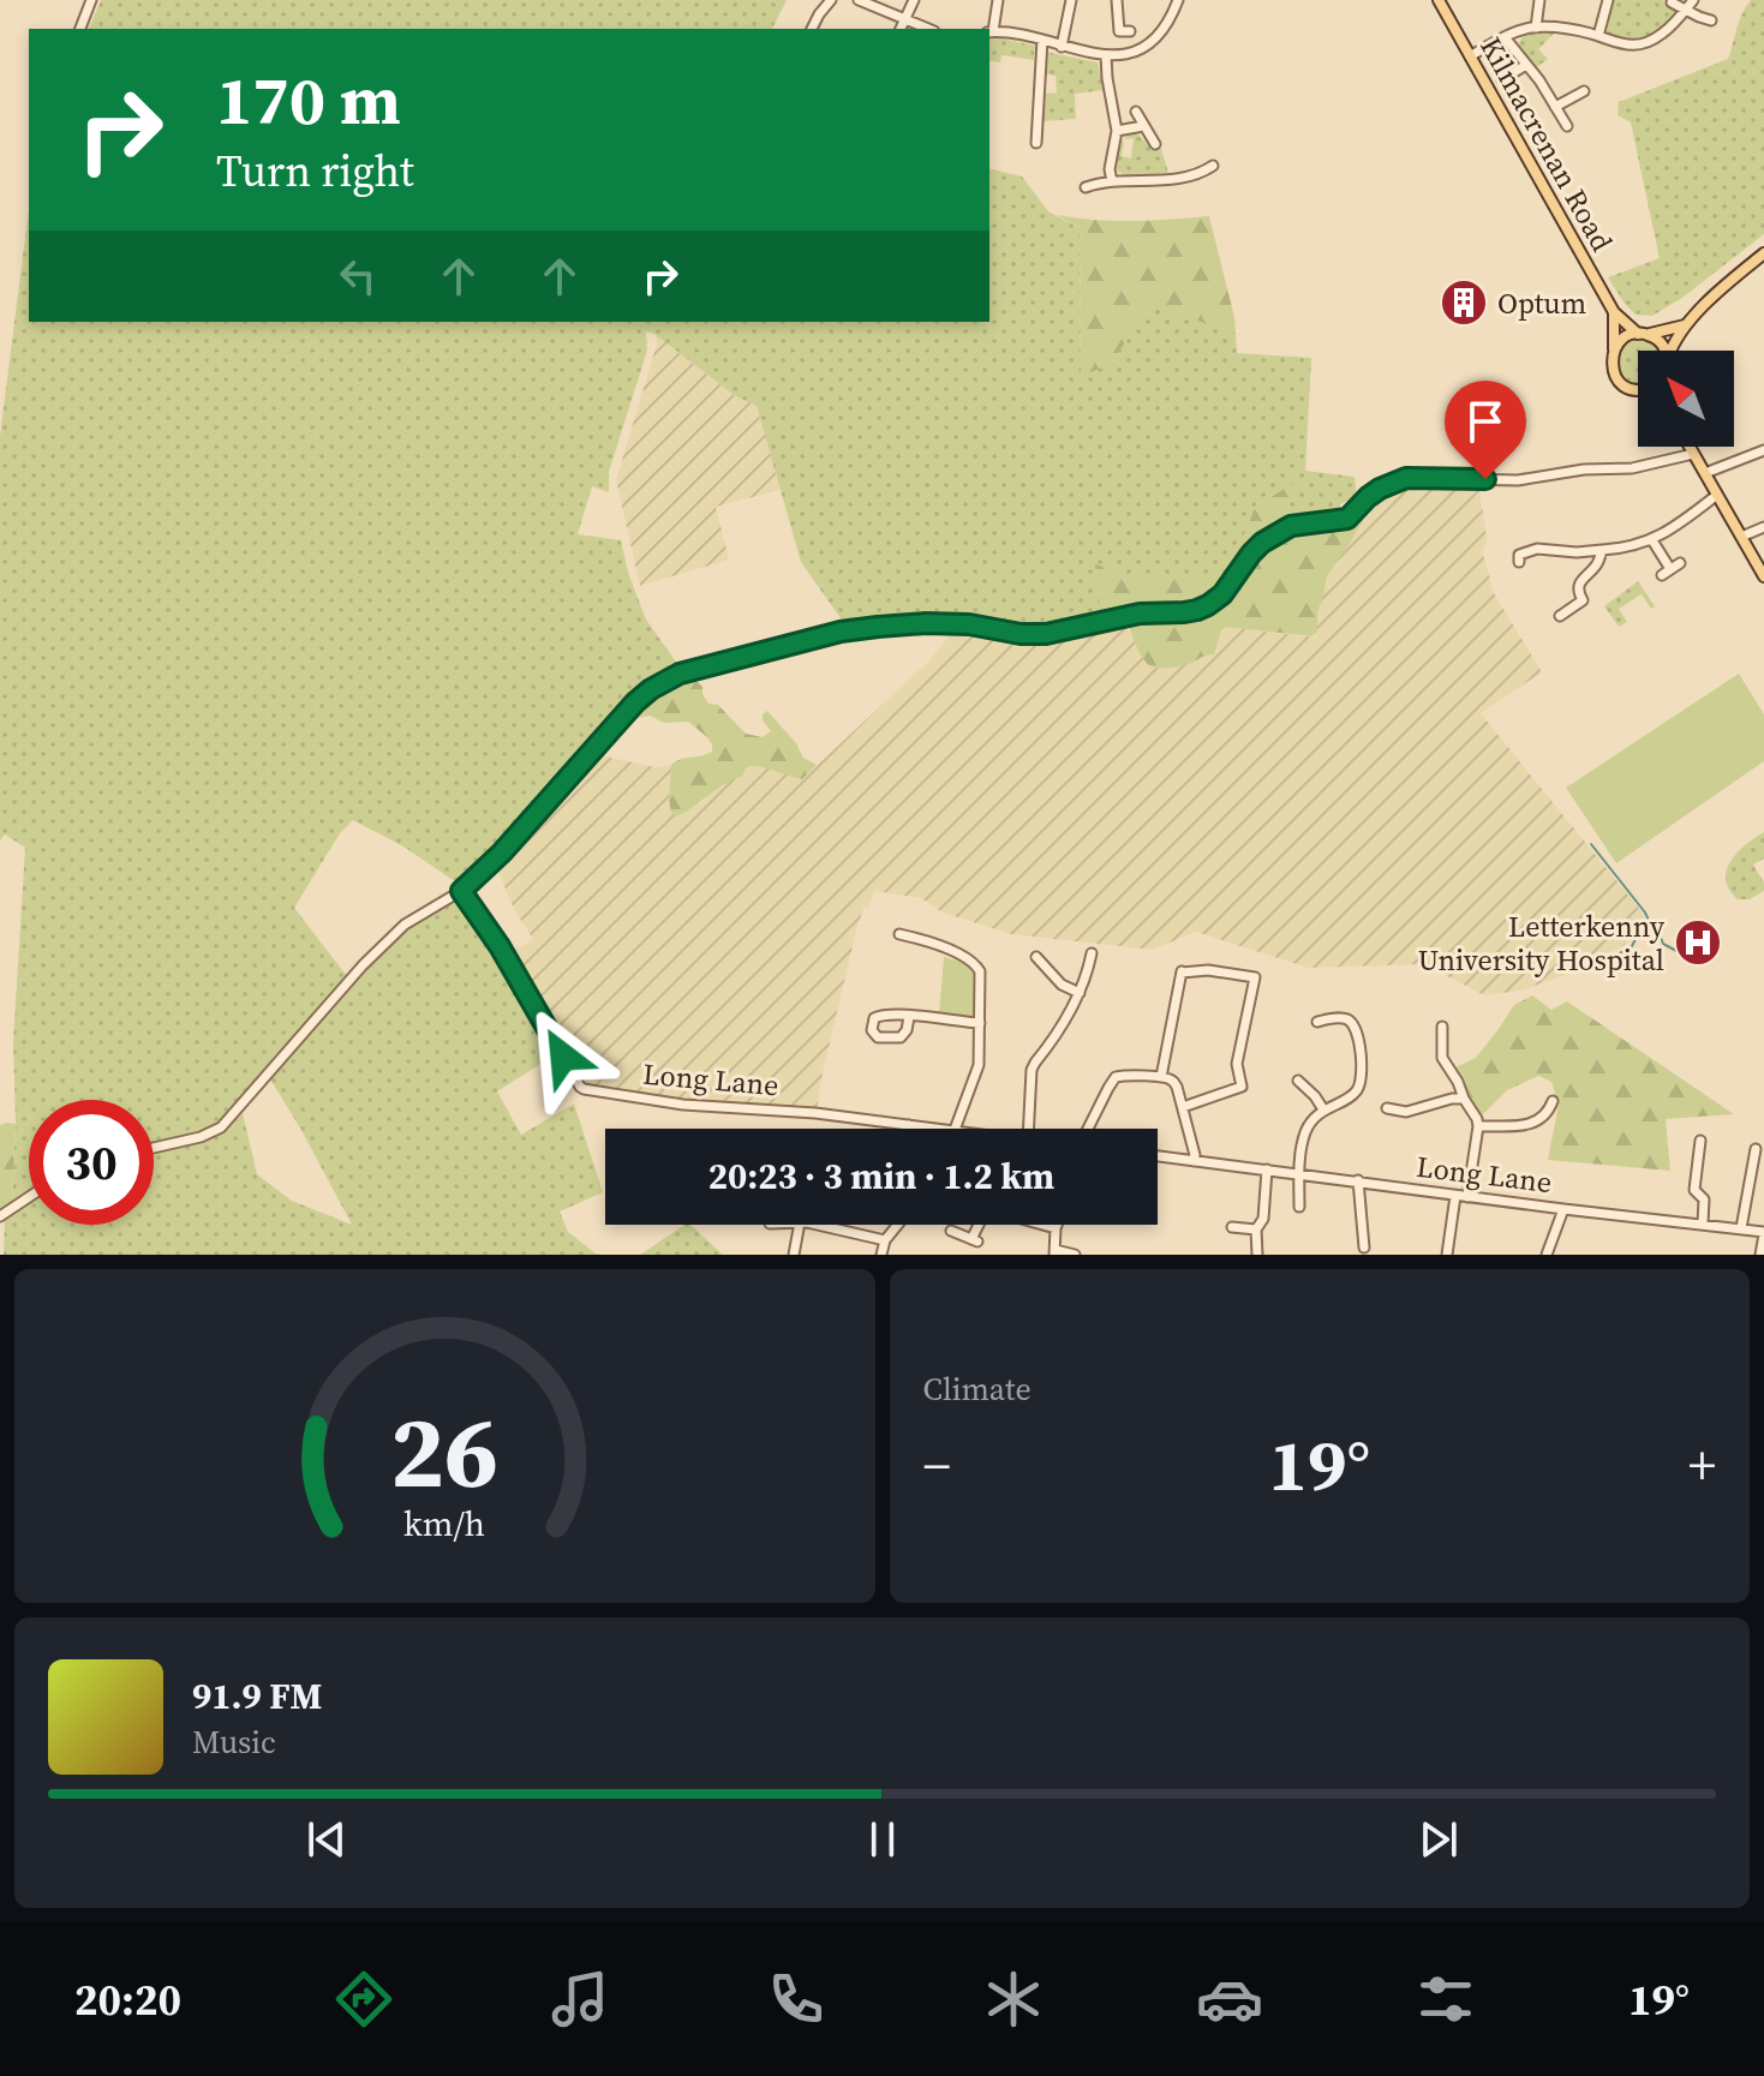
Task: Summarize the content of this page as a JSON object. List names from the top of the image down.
{
  "streets": {
    "main road": ["Kilmacrenan Road"],
    "street": ["Long Lane"]
  },
  "places": {
    "building": ["Optum"],
    "hospital": ["Letterkenny University Hospital"]
  },
  "north": "top left",
  "page": {
    "turn": ["170 m", "Turn right"],
    "limit": "30",
    "trip": "20:23 · 3 min · 1.2 km",
    "tile": "Climate",
    "heat": ["−", "19°", "+"],
    "song": ["91.9 FM", "Music"],
    "tabs": ["20:20", "19°"],
    "gauge": ["26", "km/h"]
  }
}
